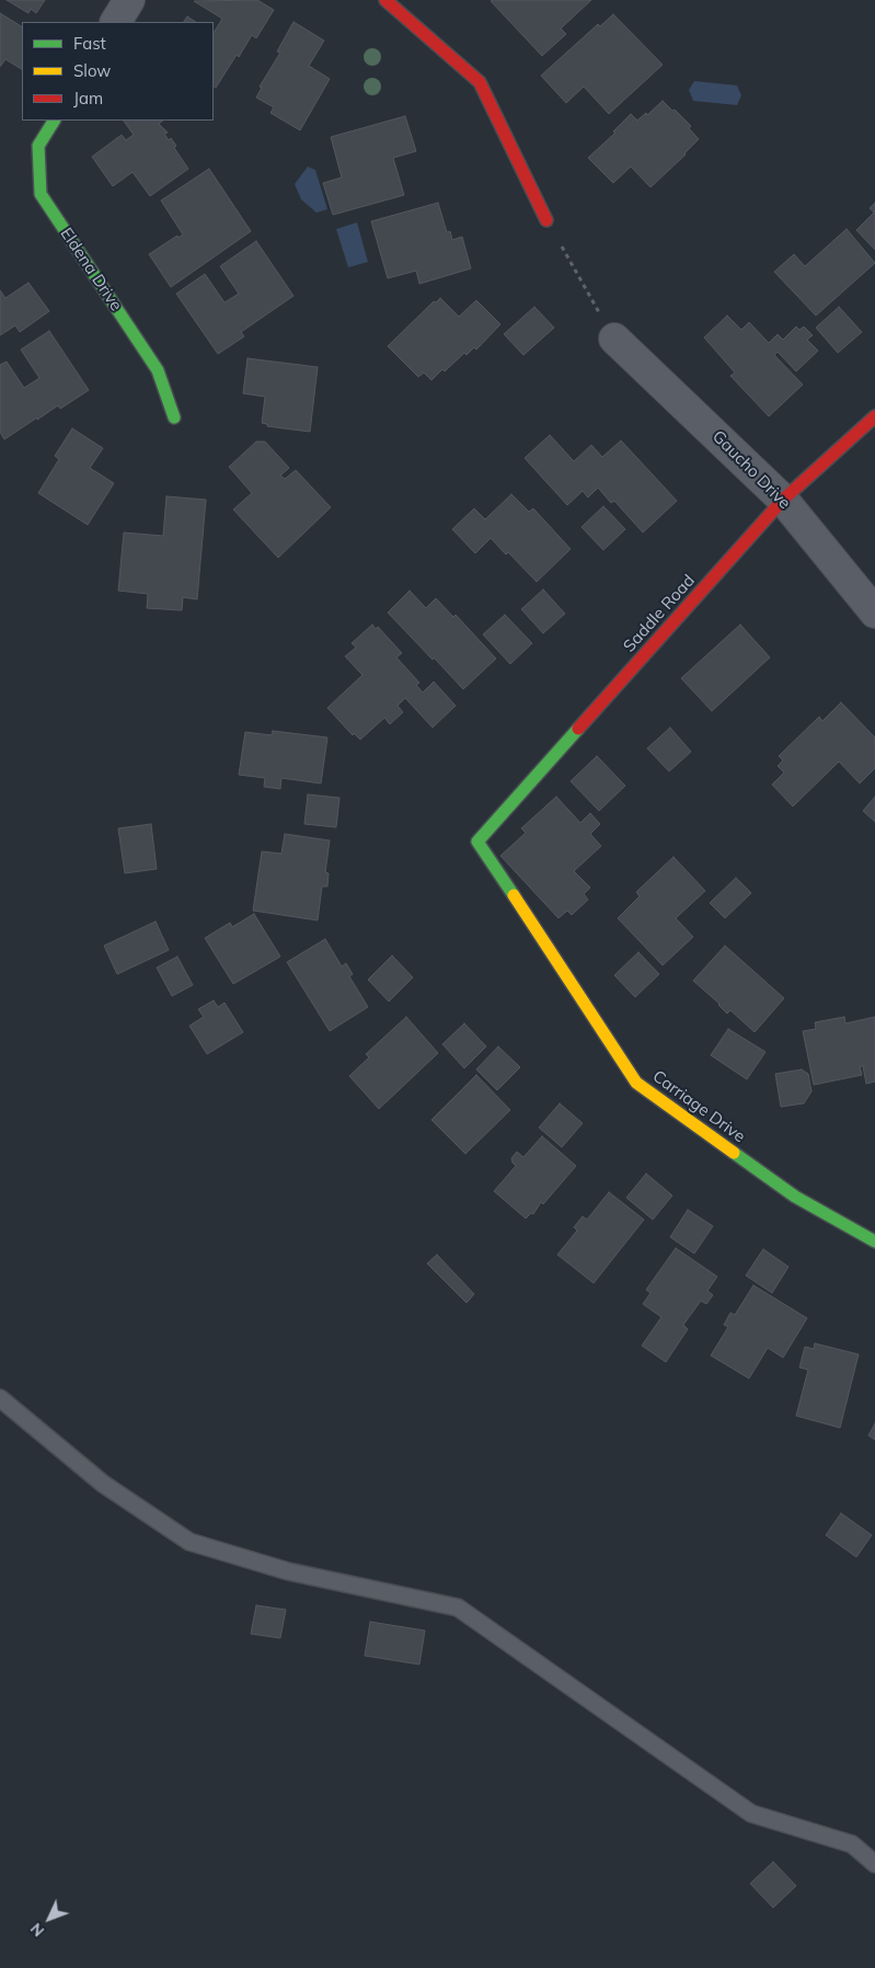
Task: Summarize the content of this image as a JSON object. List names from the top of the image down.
{
  "streets": {
    "street": [
      "Eldena Drive",
      "Gaucho Drive",
      "Saddle Road",
      "Carriage Drive"
    ]
  },
  "crossings": [
    ["Gaucho Drive", "Saddle Road"],
    ["Saddle Road", "Carriage Drive"]
  ],
  "legend": ["Fast", "Slow", "Jam"],
  "north": "bottom left"
}
